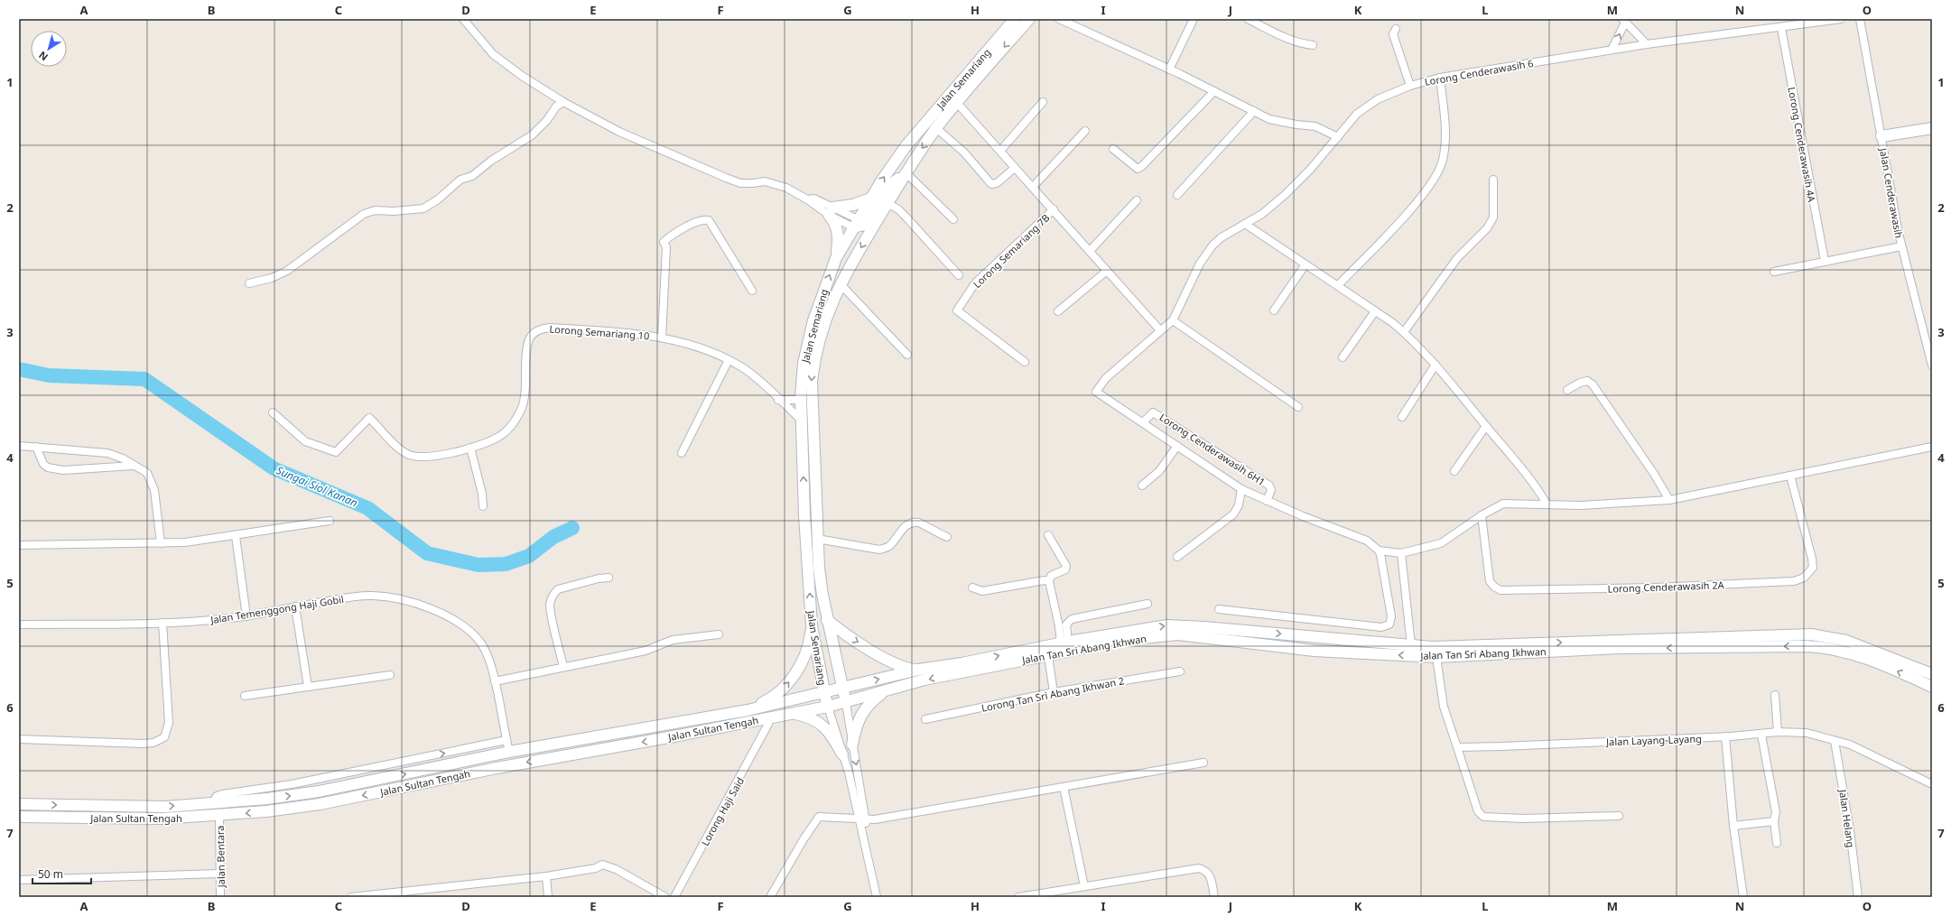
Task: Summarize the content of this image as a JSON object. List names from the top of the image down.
{
  "streets": {
    "main road": ["Jalan Semariang", "Jalan Tan Sri Abang Ikhwan", "Jalan Sultan Tengah"],
    "street": [
      "Lorong Cenderawasih 6",
      "Lorong Cenderawasih 4A",
      "Jalan Cenderawasih",
      "Lorong Semariang 7B",
      "Lorong Semariang 10",
      "Lorong Cenderawasih 6H1",
      "Lorong Cenderawasih 2A",
      "Jalan Temenggong Haji Gobil",
      "Lorong Tan Sri Abang Ikhwan 2",
      "Jalan Layang-Layang",
      "Lorong Haji Said",
      "Jalan Helang",
      "Jalan Bentara"
    ]
  },
  "crossings": [
    ["Lorong Cenderawasih 6", "Lorong Cenderawasih 4A"],
    ["Lorong Cenderawasih 6", "Lorong Cenderawasih 6H1"],
    ["Jalan Semariang", "Lorong Semariang 10"],
    ["Jalan Semariang", "Jalan Sultan Tengah"],
    ["Jalan Temenggong Haji Gobil", "Jalan Sultan Tengah"],
    ["Jalan Tan Sri Abang Ikhwan", "Jalan Sultan Tengah"],
    ["Jalan Sultan Tengah", "Jalan Bentara"],
    ["Jalan Layang-Layang", "Jalan Helang"]
  ],
  "water": ["Sungai Siol Kanan"],
  "scale_bar": "50 m",
  "north": "bottom left",
  "grid": {
    "columns": [
      "A",
      "B",
      "C",
      "D",
      "E",
      "F",
      "G",
      "H",
      "I",
      "J",
      "K",
      "L",
      "M",
      "N",
      "O"
    ],
    "rows": [
      "1",
      "2",
      "3",
      "4",
      "5",
      "6",
      "7"
    ]
  }
}
